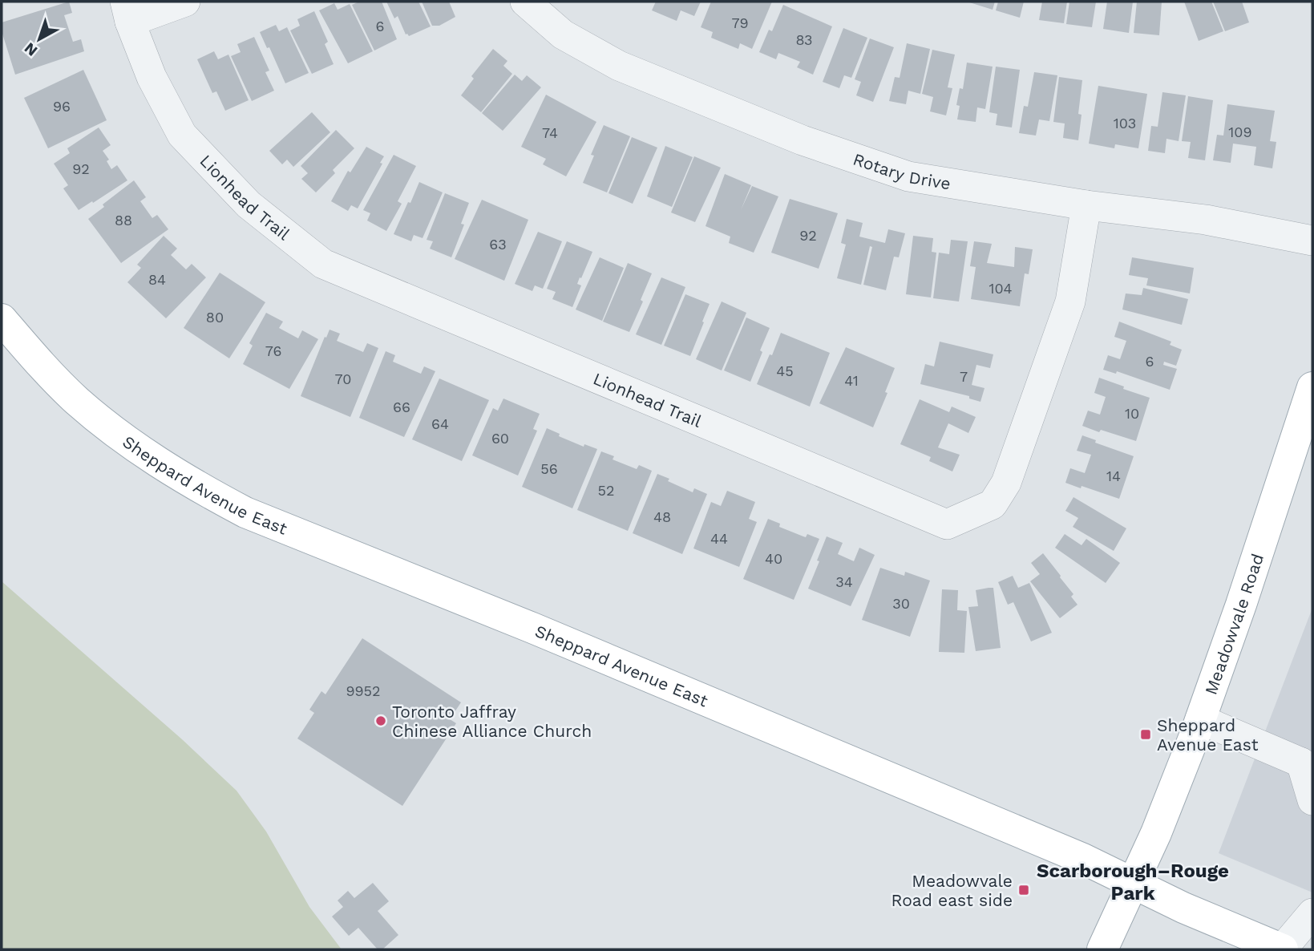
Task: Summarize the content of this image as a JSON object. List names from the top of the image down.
{
  "streets": {
    "main road": ["Sheppard Avenue East", "Meadowvale Road"],
    "street": ["Rotary Drive", "Lionhead Trail"]
  },
  "crossings": [
    ["Rotary Drive", "Lionhead Trail"],
    ["Sheppard Avenue East", "Meadowvale Road"]
  ],
  "districts": ["Scarborough–Rouge Park"],
  "places": {
    "other": ["Toronto Jaffray Chinese Alliance Church"],
    "transit": ["Sheppard Avenue East", "Meadowvale Road east side"]
  },
  "house_numbers": [
    "79",
    "6",
    "83",
    "96",
    "103",
    "109",
    "74",
    "92",
    "88",
    "92",
    "63",
    "84",
    "104",
    "80",
    "76",
    "6",
    "45",
    "7",
    "70",
    "41",
    "66",
    "10",
    "64",
    "60",
    "56",
    "14",
    "52",
    "48",
    "44",
    "40",
    "34",
    "30",
    "9952"
  ],
  "north": "bottom left"
}
